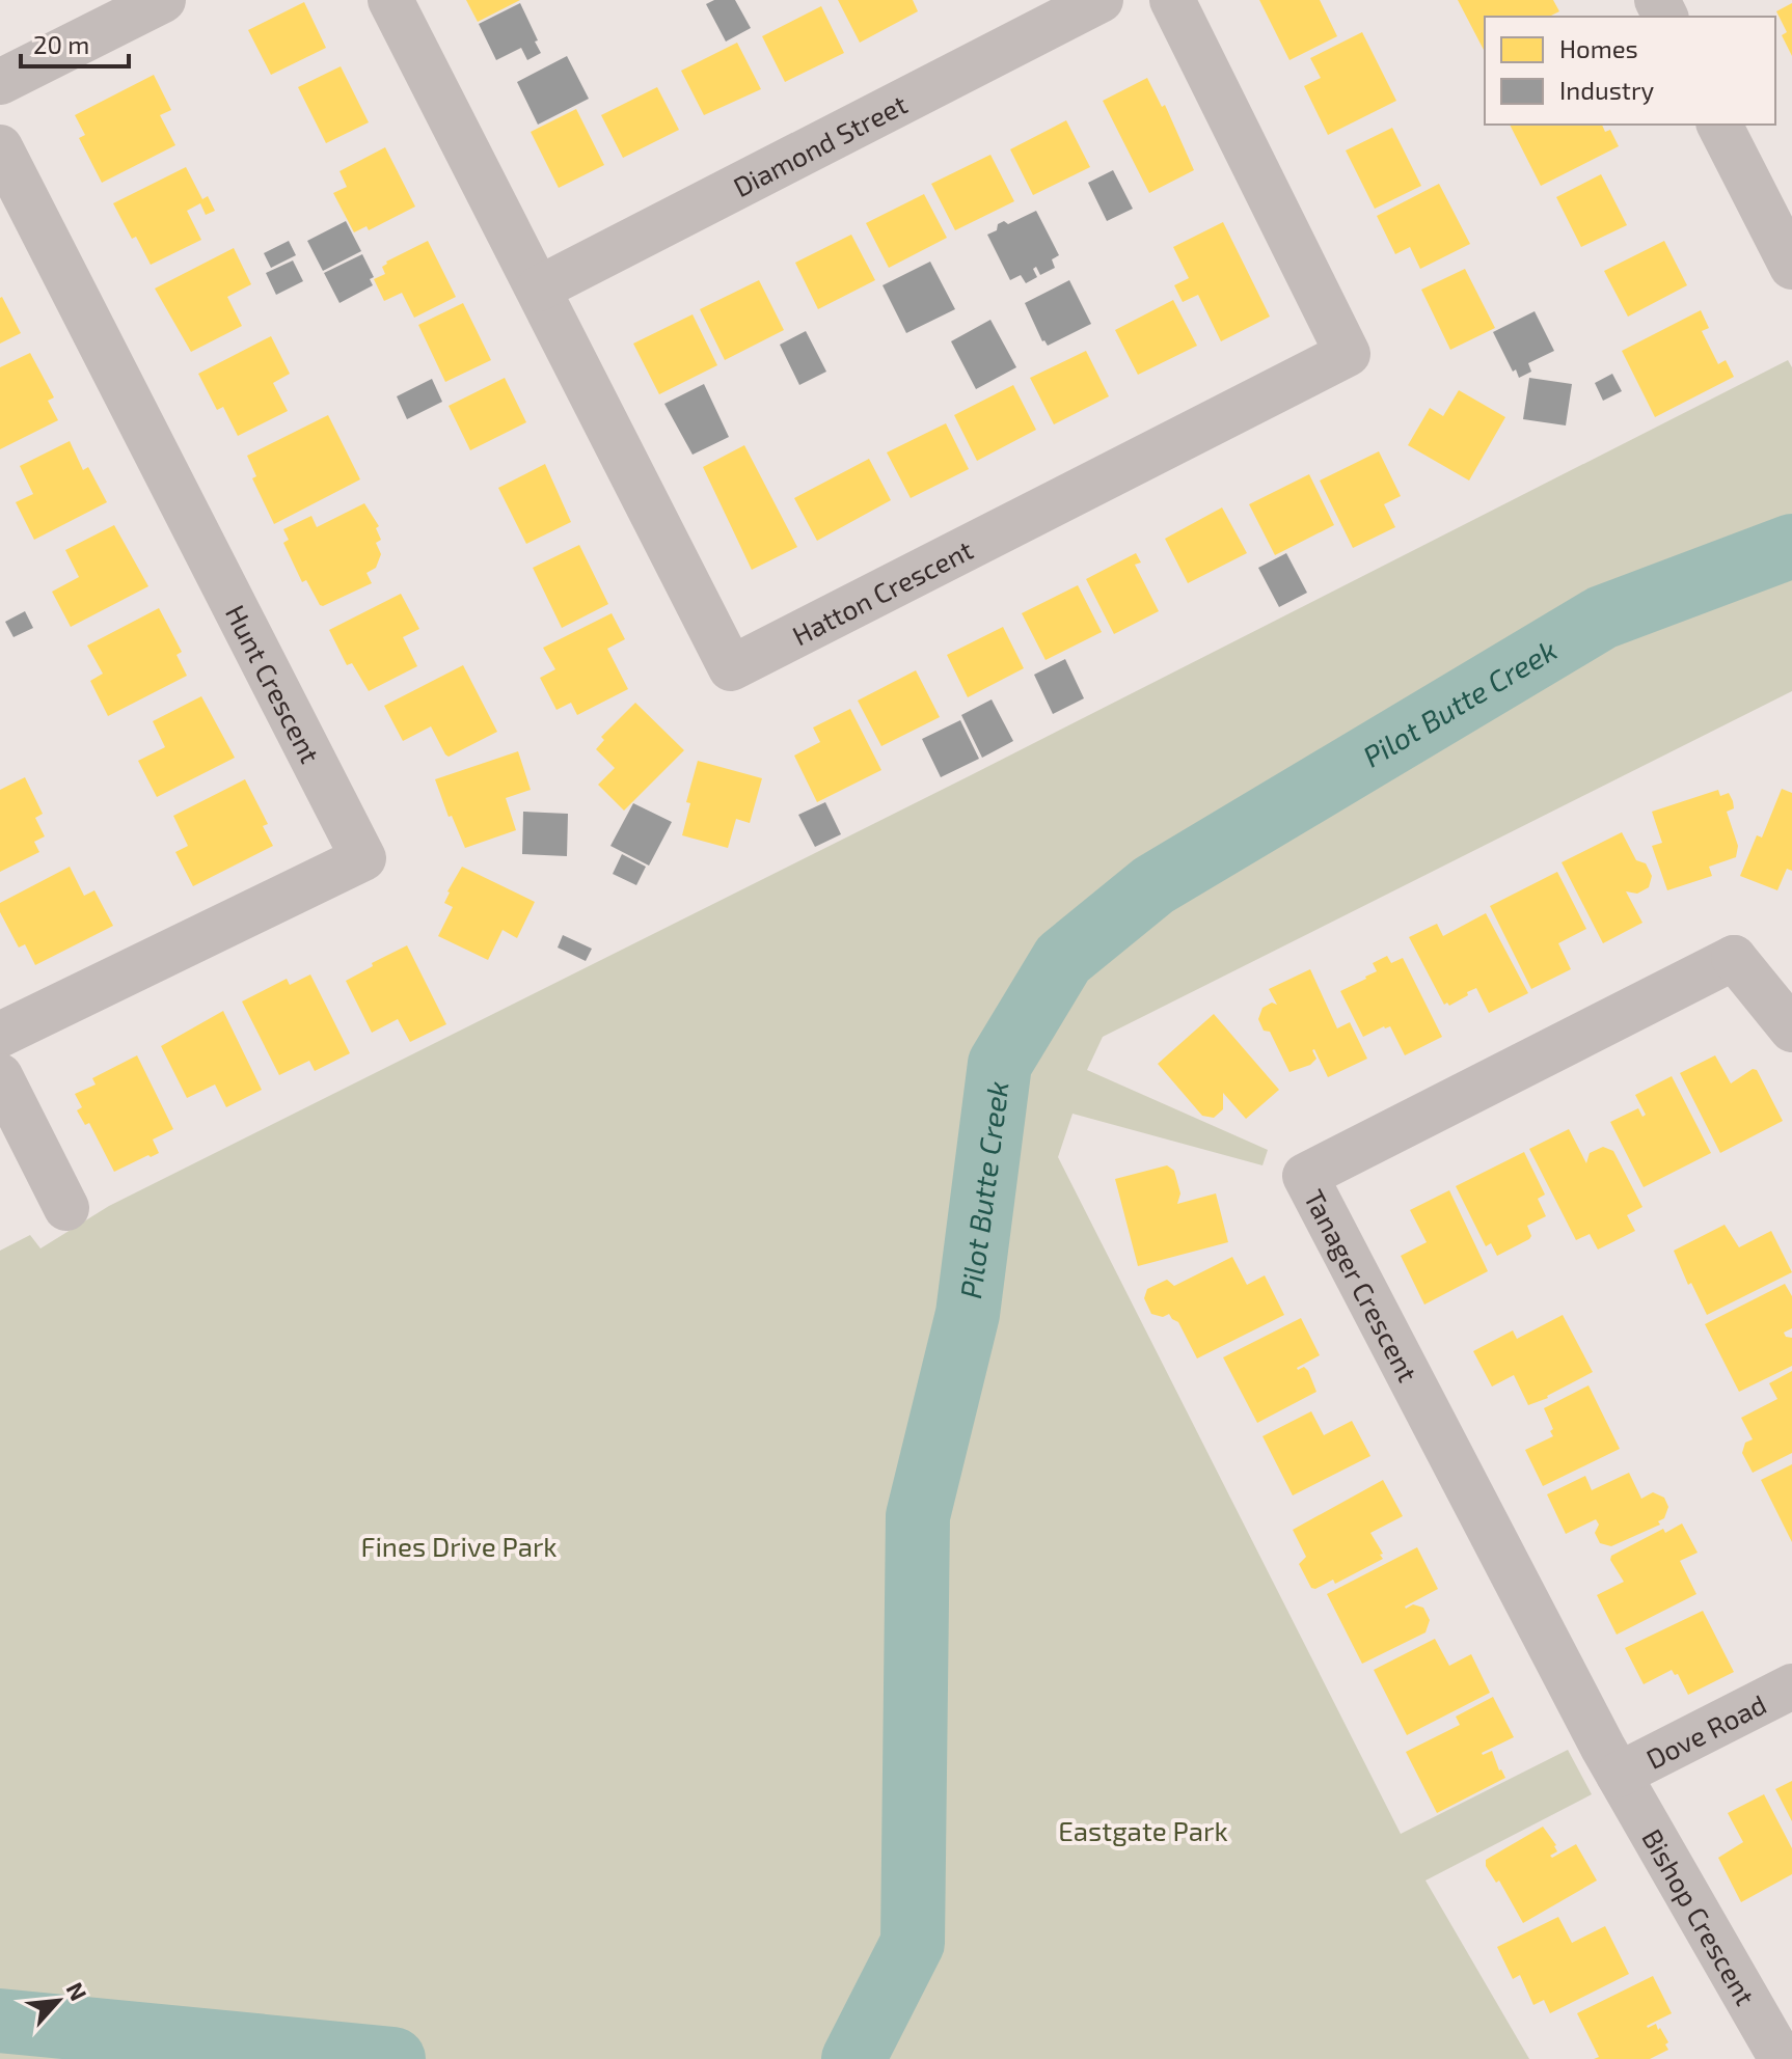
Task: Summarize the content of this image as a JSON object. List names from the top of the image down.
{
  "streets": {
    "street": [
      "Diamond Street",
      "Hatton Crescent",
      "Hunt Crescent",
      "Tanager Crescent",
      "Dove Road",
      "Bishop Crescent"
    ]
  },
  "crossings": [
    ["Diamond Street", "Hatton Crescent"],
    ["Tanager Crescent", "Dove Road"],
    ["Tanager Crescent", "Bishop Crescent"],
    ["Dove Road", "Bishop Crescent"]
  ],
  "water": ["Pilot Butte Creek"],
  "parks": ["Fines Drive Park", "Eastgate Park"],
  "legend": ["Homes", "Industry"],
  "scale_bar": "20 m",
  "north": "top right"
}
